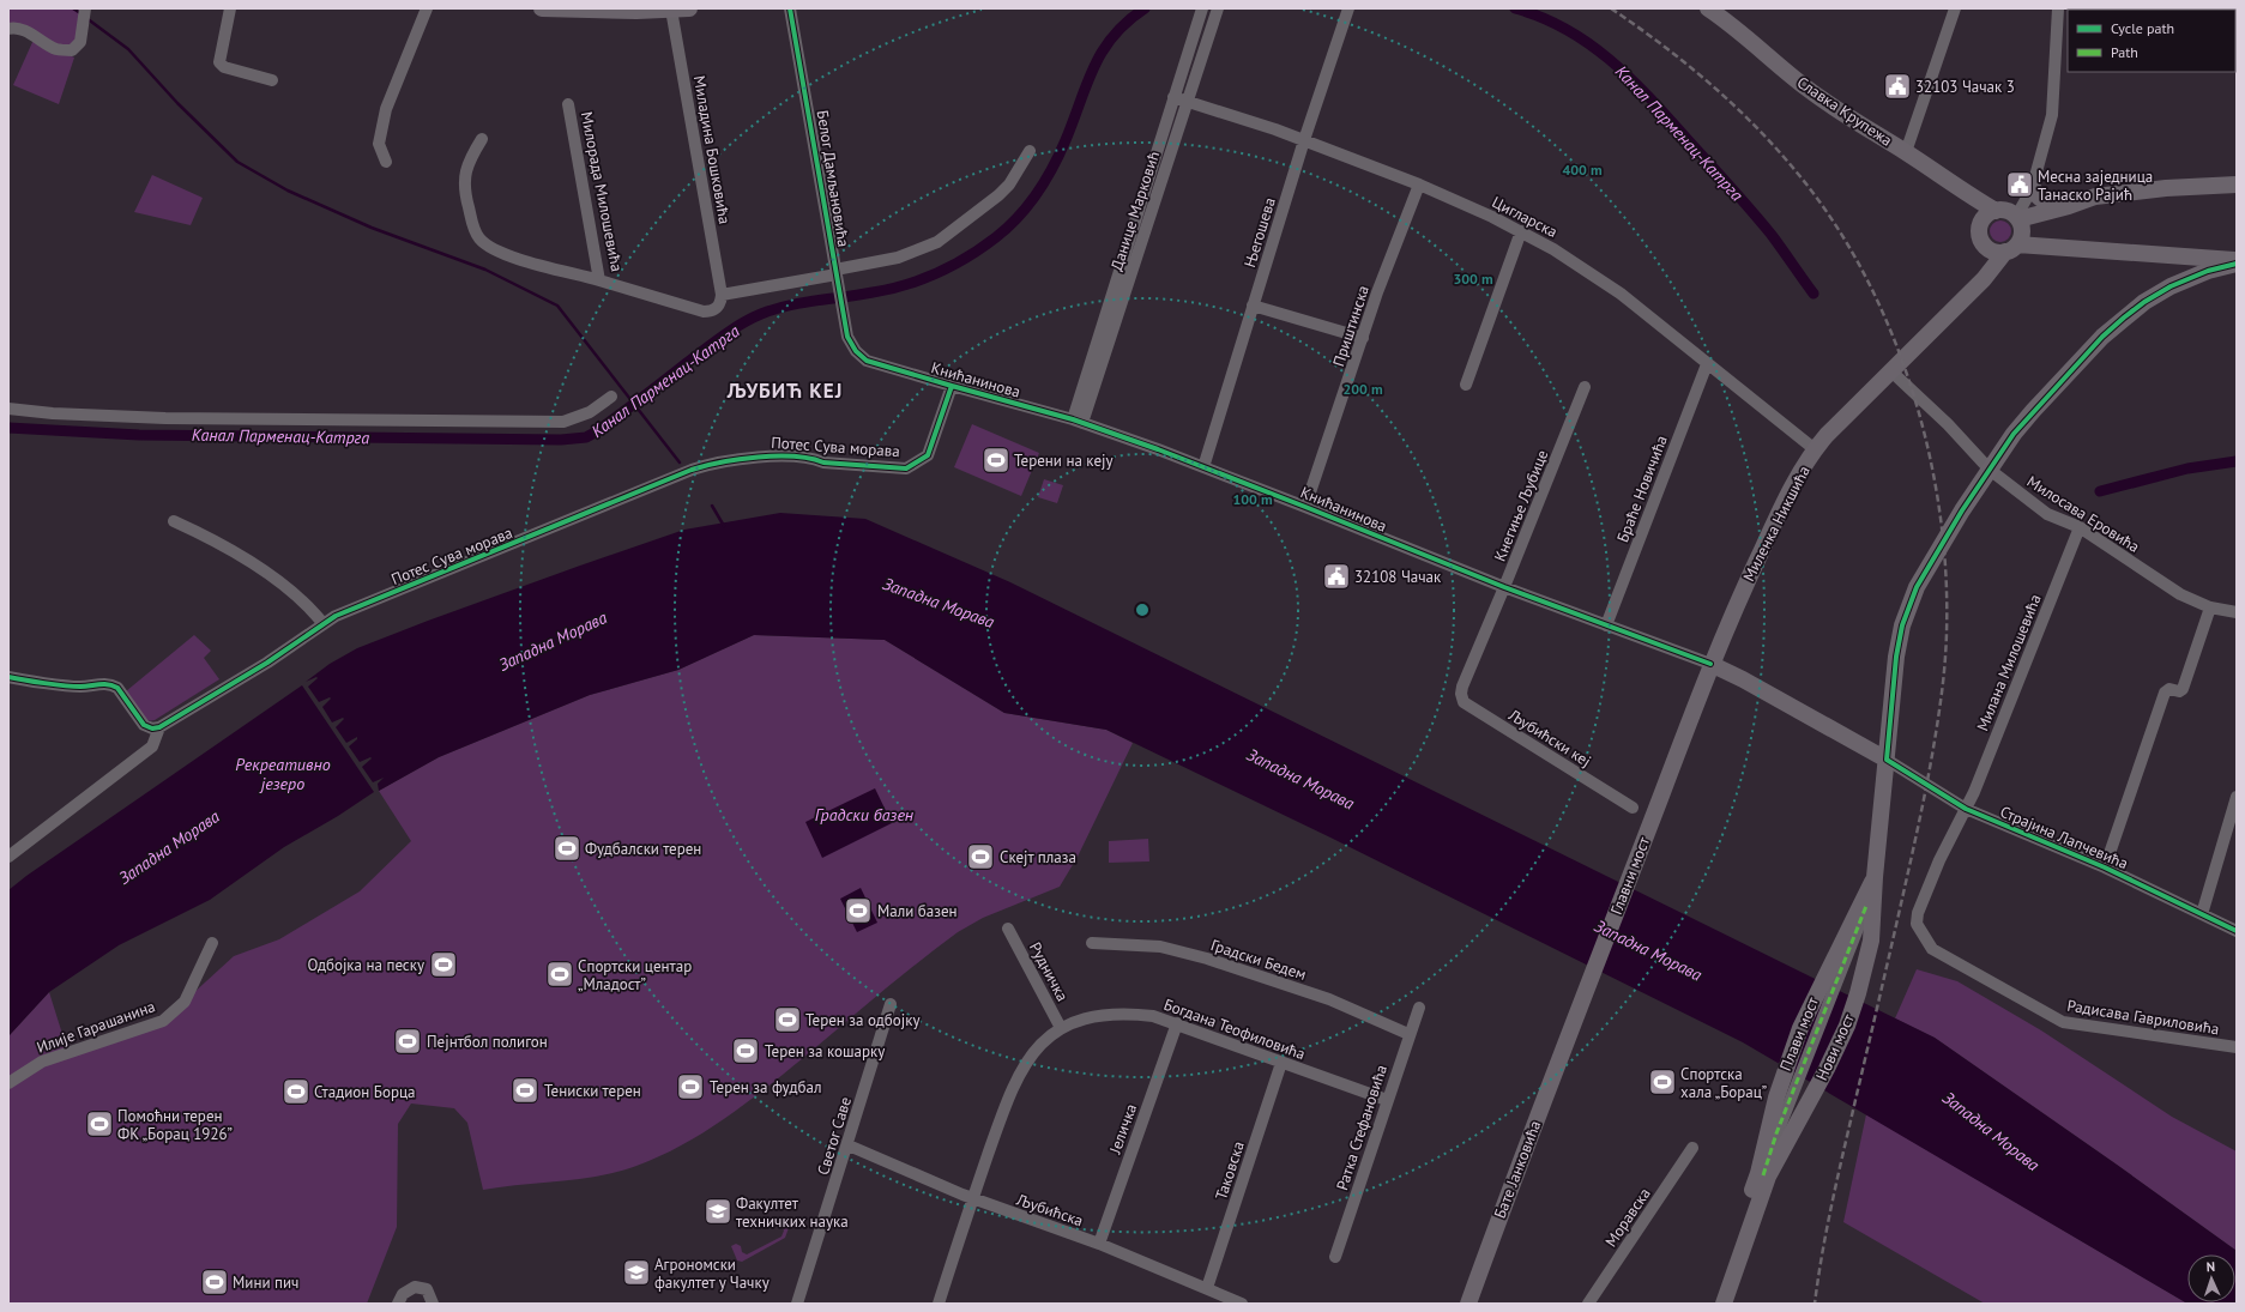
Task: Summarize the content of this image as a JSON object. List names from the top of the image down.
{
  "streets": {
    "main road": [
      "Славка Крупежа",
      "Миленка Никшића",
      "Страјина Лапчевића",
      "Главни мост",
      "Нови мост",
      "Бате Јанковића"
    ],
    "street": [
      "Миладина Бошковића",
      "Белог Дамљановића",
      "Милорада Милошевића",
      "Данице Марковић",
      "Цигларска",
      "Његошева",
      "Приштинска",
      "Книћанинова",
      "Потес Сува морава",
      "Браће Новичића",
      "Кнегиње Љубице",
      "Милосава Еровића",
      "Милана Милошевића",
      "Љубићски кеј",
      "Градски Бедем",
      "Рудничка",
      "Радисава Гавриловића",
      "Илије Гарашанина",
      "Богдана Теофиловића",
      "Ратка Стефановића",
      "Јеличка",
      "Светог Саве",
      "Таковска",
      "Љубићска",
      "Моравска"
    ]
  },
  "crossings": [
    ["Славка Крупежа", "Миленка Никшића"],
    ["Белог Дамљановића", "Книћанинова"],
    ["Данице Марковић", "Цигларска"],
    ["Данице Марковић", "Книћанинова"],
    ["Цигларска", "Његошева"],
    ["Цигларска", "Приштинска"],
    ["Цигларска", "Браће Новичића"],
    ["Цигларска", "Миленка Никшића"],
    ["Његошева", "Книћанинова"],
    ["Приштинска", "Книћанинова"],
    ["Книћанинова", "Потес Сува морава"],
    ["Книћанинова", "Браће Новичића"],
    ["Книћанинова", "Кнегиње Љубице"],
    ["Книћанинова", "Миленка Никшића"],
    ["Книћанинова", "Страјина Лапчевића"],
    ["Кнегиње Љубице", "Љубићски кеј"],
    ["Милосава Еровића", "Миленка Никшића"],
    ["Милосава Еровића", "Милана Милошевића"],
    ["Миленка Никшића", "Страјина Лапчевића"],
    ["Миленка Никшића", "Главни мост"],
    ["Милана Милошевића", "Страјина Лапчевића"],
    ["Милана Милошевића", "Радисава Гавриловића"],
    ["Страјина Лапчевића", "Радисава Гавриловића"],
    ["Главни мост", "Бате Јанковића"],
    ["Градски Бедем", "Ратка Стефановића"],
    ["Рудничка", "Богдана Теофиловића"],
    ["Богдана Теофиловића", "Ратка Стефановића"],
    ["Богдана Теофиловића", "Јеличка"],
    ["Богдана Теофиловића", "Таковска"],
    ["Богдана Теофиловића", "Љубићска"],
    ["Јеличка", "Љубићска"],
    ["Светог Саве", "Љубићска"],
    ["Таковска", "Љубићска"]
  ],
  "districts": ["ЉУБИЋ КЕЈ"],
  "water": [
    "Канал Парменац-Катрга",
    "Западна Морава",
    "Рекреативно језеро",
    "Градски базен"
  ],
  "places": {
    "public building": ["32103 Чачак 3", "Месна заједница Танаско Рајић", "32108 Чачак"],
    "sports": [
      "Терени на кеју",
      "Фудбалски терен",
      "Скејт плаза",
      "Мали базен",
      "Одбојка на песку",
      "Спортски центар „Младост”",
      "Терен за одбојку",
      "Пејнтбол полигон",
      "Терен за кошарку",
      "Спортска хала „Борац”",
      "Терен за фудбал",
      "Тениски терен",
      "Стадион Борца",
      "Помоћни терен ФК „Борац 1926”",
      "Мини пич"
    ],
    "school or university": ["Факултет техничких наука", "Агрономски факултет у Чачку"]
  },
  "legend": ["Cycle path", "Path"],
  "north": "top",
  "rings": [
    "400 m",
    "300 m",
    "200 m",
    "100 m"
  ]
}
